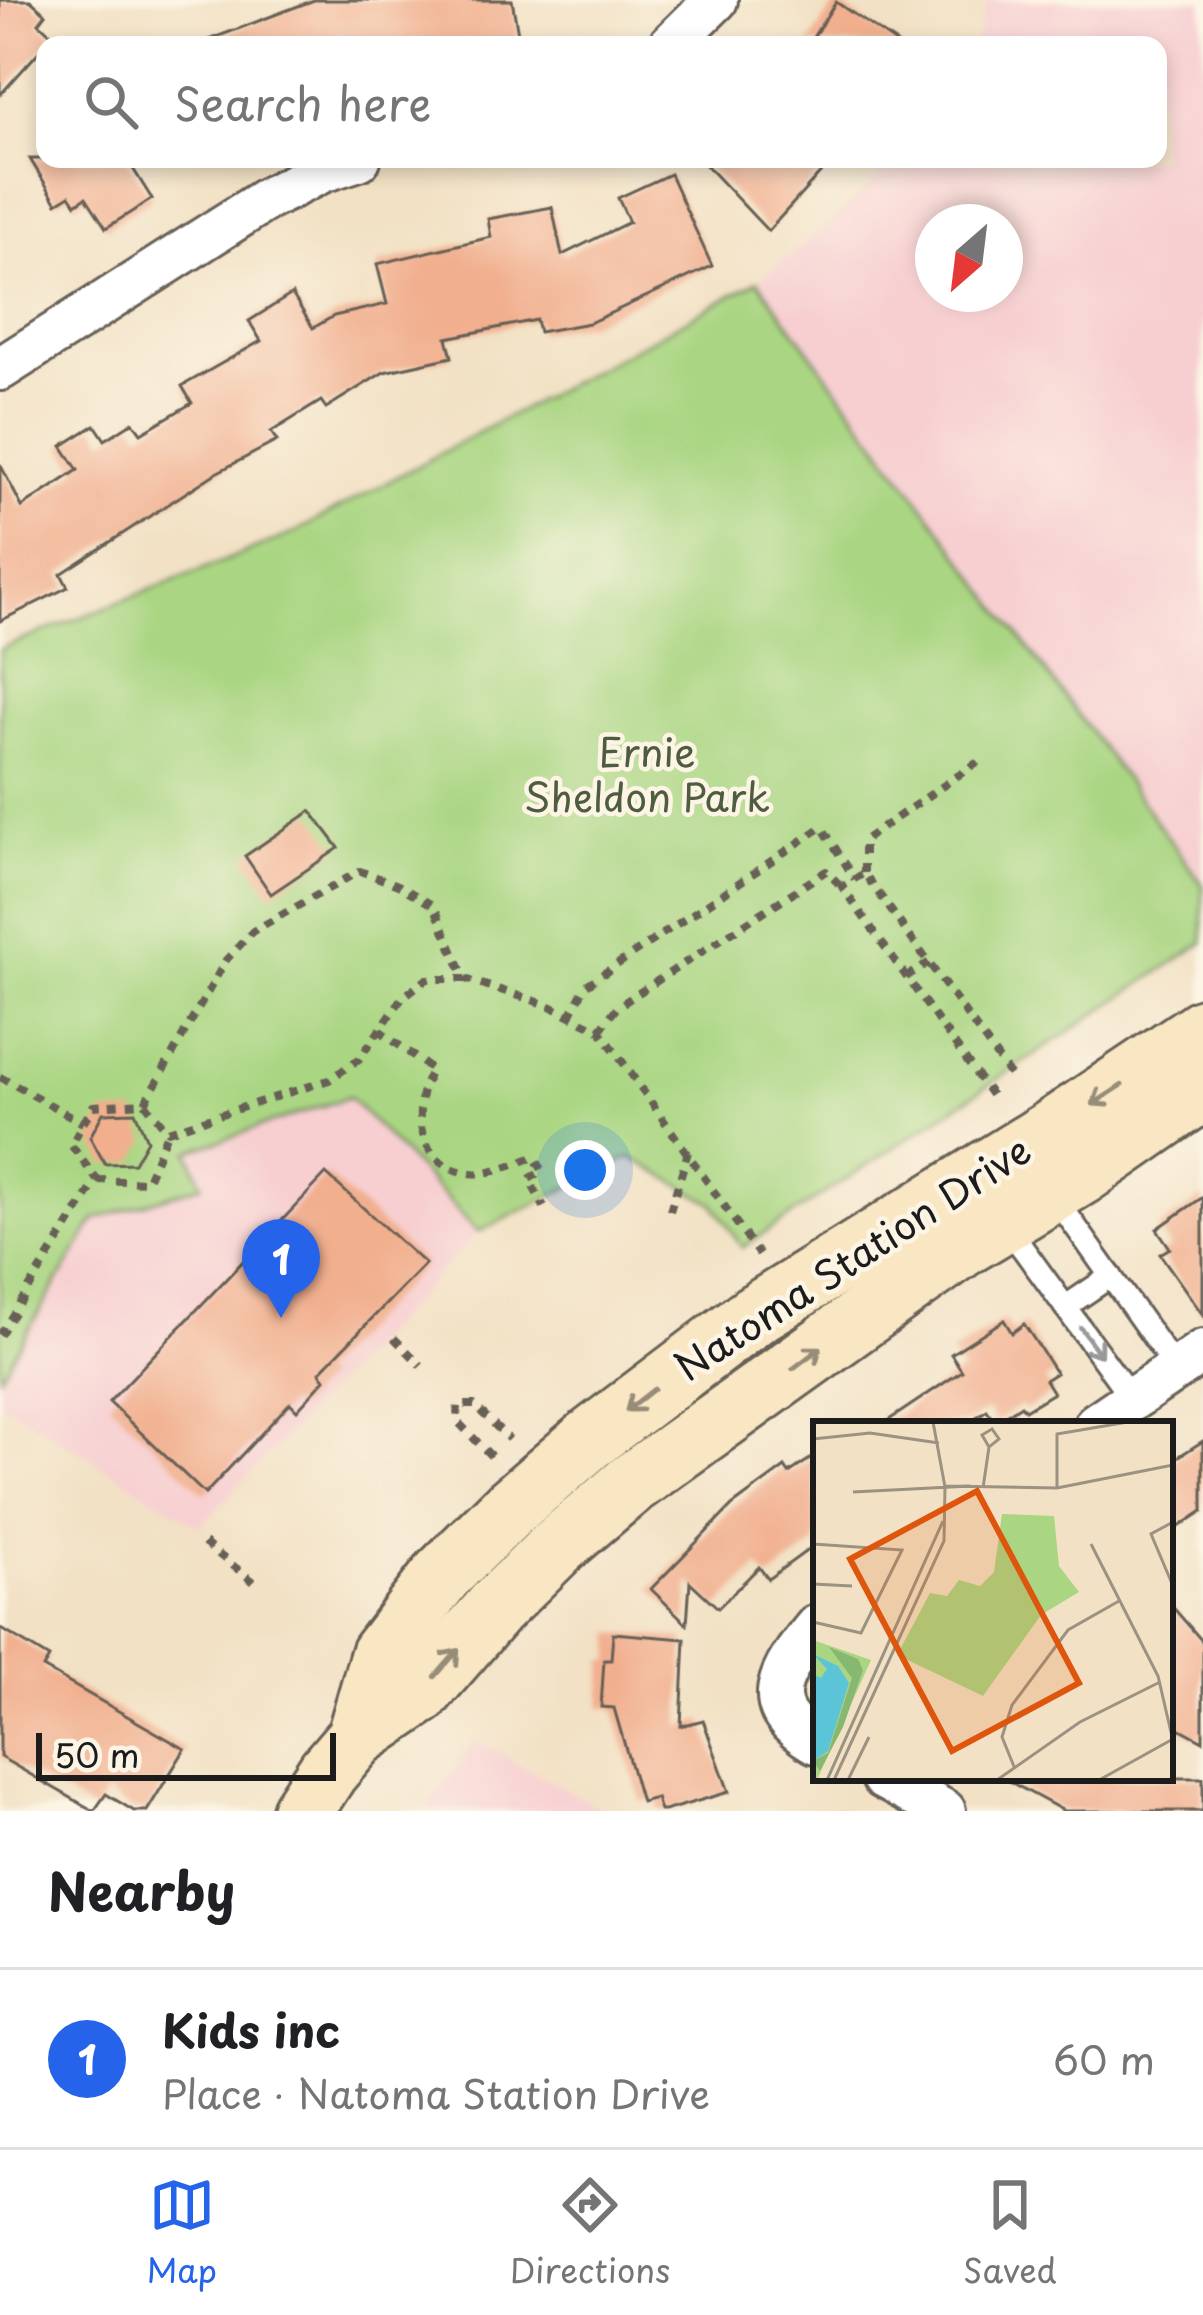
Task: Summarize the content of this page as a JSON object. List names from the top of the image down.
{
  "streets": {
    "street": ["Natoma Station Drive"]
  },
  "parks": ["Ernie Sheldon Park"],
  "scale_bar": "50 m",
  "north": "bottom left",
  "page": {
    "search": "Search here",
    "pins": "1",
    "scale": "50 m",
    "heading": "Nearby",
    "list": [
      {
        "mark": "1",
        "name": "Kids inc",
        "note": "Place · Natoma Station Drive",
        "value": "60 m"
      }
    ],
    "nav": ["Map", "Directions", "Saved"]
  }
}
